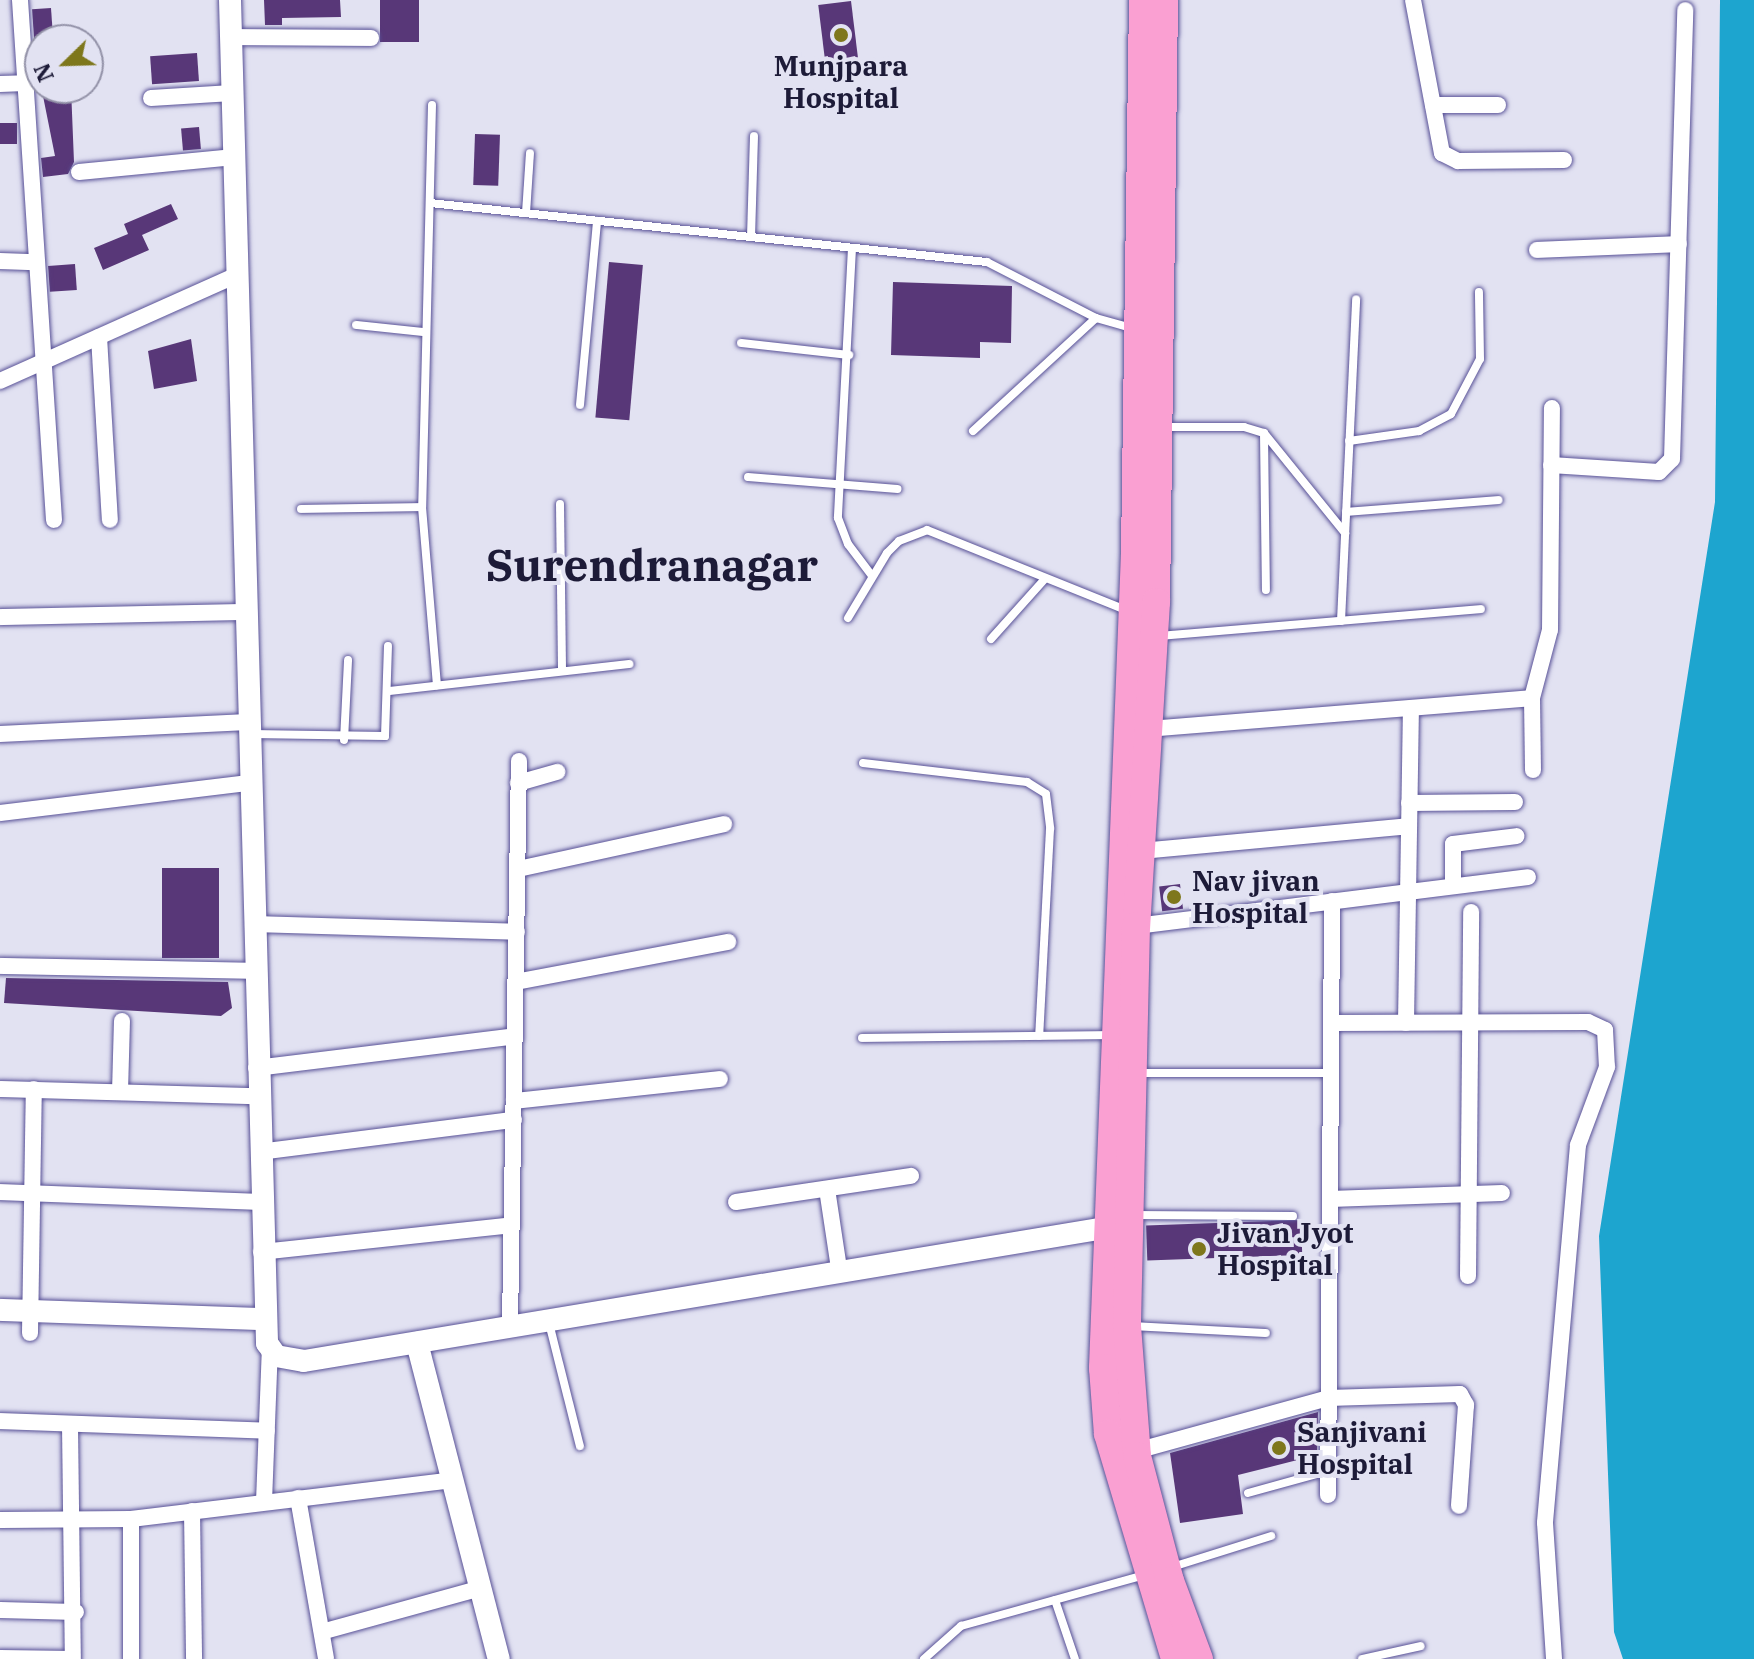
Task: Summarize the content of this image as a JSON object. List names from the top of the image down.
{
  "districts": ["Surendranagar"],
  "places": [
    "Munjpara Hospital",
    "Nav jivan Hospital",
    "Jivan Jyot Hospital",
    "Sanjivani Hospital"
  ],
  "north": "bottom left"
}
